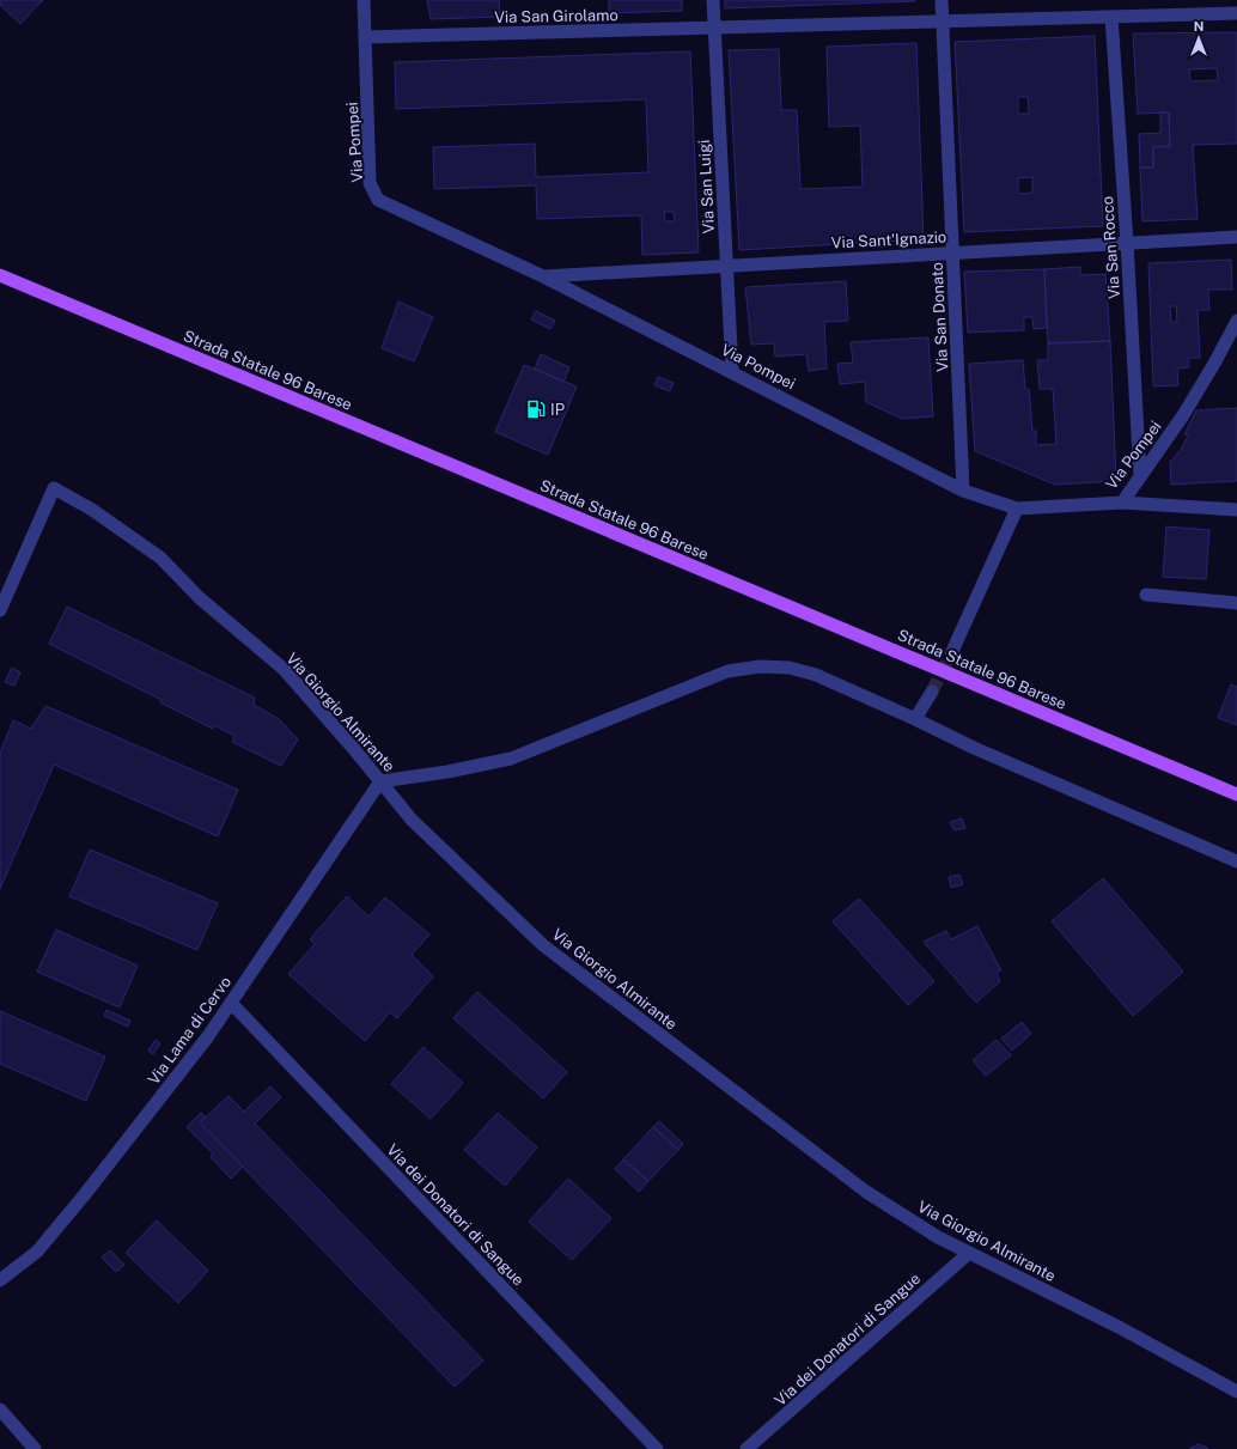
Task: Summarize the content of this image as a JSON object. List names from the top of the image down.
{
  "streets": {
    "main road": ["Strada Statale 96 Barese"],
    "street": [
      "Via San Girolamo",
      "Via Pompei",
      "Via San Luigi",
      "Via Sant'Ignazio",
      "Via San Rocco",
      "Via San Donato",
      "Via Giorgio Almirante",
      "Via Lama di Cervo",
      "Via dei Donatori di Sangue"
    ]
  },
  "crossings": [
    ["Via San Girolamo", "Via Pompei"],
    ["Via San Girolamo", "Via San Luigi"],
    ["Via San Girolamo", "Via San Rocco"],
    ["Via San Girolamo", "Via San Donato"],
    ["Via Pompei", "Via San Luigi"],
    ["Via Pompei", "Via Sant'Ignazio"],
    ["Via Pompei", "Via San Rocco"],
    ["Via Pompei", "Via San Donato"],
    ["Via San Luigi", "Via Sant'Ignazio"],
    ["Via Sant'Ignazio", "Via San Rocco"],
    ["Via Sant'Ignazio", "Via San Donato"],
    ["Via Giorgio Almirante", "Via Lama di Cervo"],
    ["Via Giorgio Almirante", "Via dei Donatori di Sangue"],
    ["Via Lama di Cervo", "Via dei Donatori di Sangue"]
  ],
  "places": {
    "fuel station": ["IP"]
  },
  "north": "top"
}
